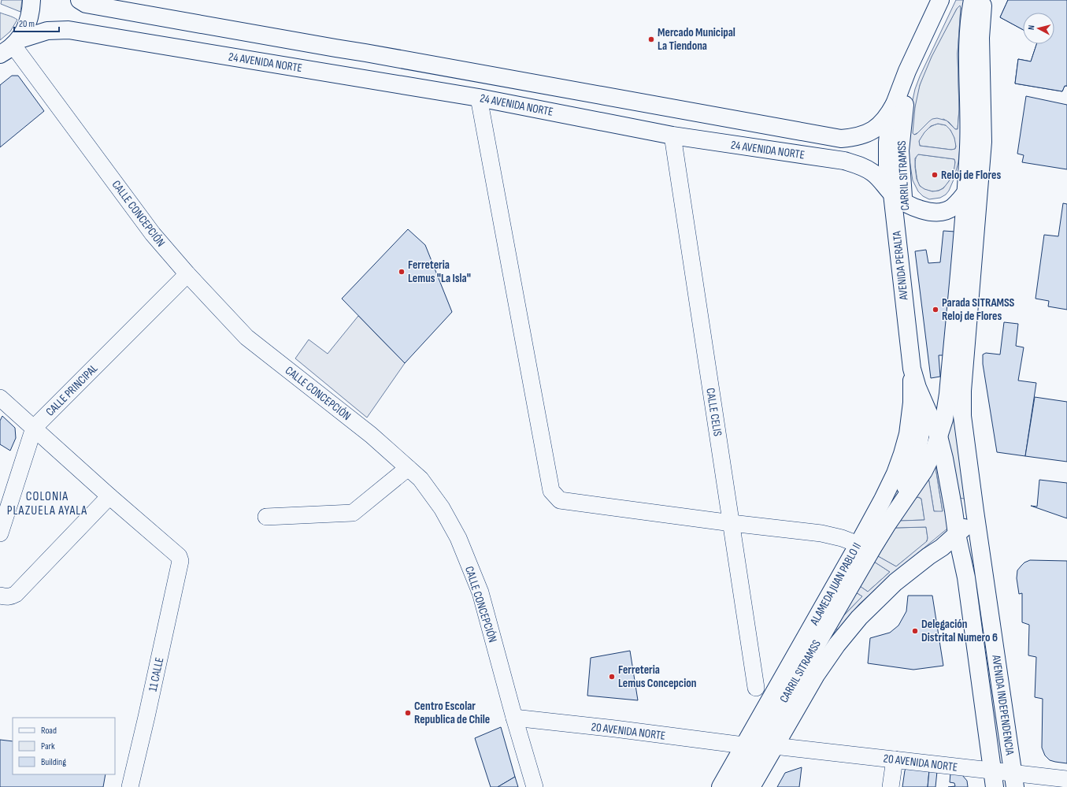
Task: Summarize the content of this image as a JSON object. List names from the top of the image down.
{
  "streets": {
    "main road": [
      "24 AVENIDA NORTE",
      "CARRIL SITRAMSS",
      "AVENIDA PERALTA",
      "ALAMEDA JUAN PABLO II",
      "AVENIDA INDEPENDENCIA"
    ],
    "street": [
      "CALLE CONCEPCIÓN",
      "CALLE PRINCIPAL",
      "CALLE CELIS",
      "11 CALLE",
      "20 AVENIDA NORTE"
    ]
  },
  "crossings": [
    ["24 AVENIDA NORTE", "CARRIL SITRAMSS"],
    ["24 AVENIDA NORTE", "CALLE CONCEPCIÓN"],
    ["24 AVENIDA NORTE", "AVENIDA PERALTA"],
    ["24 AVENIDA NORTE", "CALLE CELIS"],
    ["CARRIL SITRAMSS", "AVENIDA PERALTA"],
    ["CALLE CONCEPCIÓN", "CALLE PRINCIPAL"],
    ["CALLE CONCEPCIÓN", "20 AVENIDA NORTE"],
    ["AVENIDA PERALTA", "ALAMEDA JUAN PABLO II"],
    ["AVENIDA PERALTA", "AVENIDA INDEPENDENCIA"],
    ["ALAMEDA JUAN PABLO II", "20 AVENIDA NORTE"],
    ["AVENIDA INDEPENDENCIA", "20 AVENIDA NORTE"]
  ],
  "districts": ["COLONIA PLAZUELA AYALA"],
  "places": [
    "Mercado Municipal La Tiendona",
    "Reloj de Flores",
    "Ferreteria Lemus \"La Isla\"",
    "Parada SITRAMSS Reloj de Flores",
    "Delegación Distrital Numero 6",
    "Ferreteria Lemus Concepcion",
    "Centro Escolar Republica de Chile"
  ],
  "legend": ["Road", "Park", "Building"],
  "scale_bar": "20 m",
  "north": "left"
}
